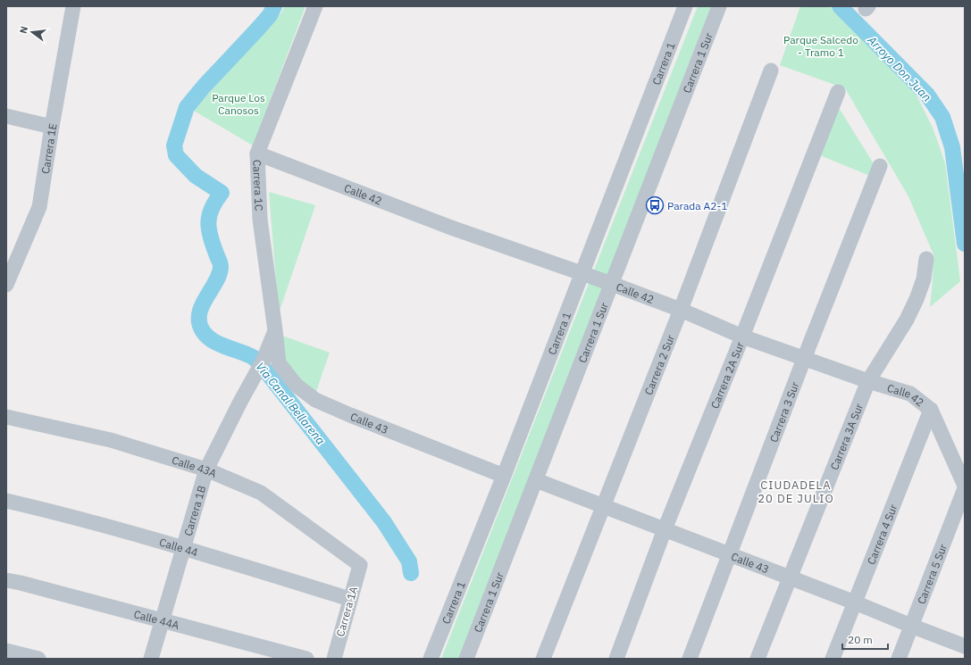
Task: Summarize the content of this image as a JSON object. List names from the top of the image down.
{
  "streets": {
    "street": [
      "Carrera 1 Sur",
      "Carrera 1",
      "Carrera 1E",
      "Carrera 1C",
      "Calle 42",
      "Carrera 2 Sur",
      "Carrera 2A Sur",
      "Carrera 3 Sur",
      "Calle 43",
      "Carrera 3A Sur",
      "Calle 43A",
      "Carrera 1B",
      "Carrera 4 Sur",
      "Calle 44",
      "Carrera 5 Sur",
      "Carrera 1A",
      "Calle 44A"
    ]
  },
  "crossings": [
    ["Carrera 1 Sur", "Calle 42"],
    ["Carrera 1 Sur", "Calle 43"],
    ["Carrera 1", "Calle 42"],
    ["Carrera 1", "Calle 43"],
    ["Carrera 1C", "Calle 42"],
    ["Carrera 1C", "Calle 43"],
    ["Carrera 1C", "Carrera 1B"],
    ["Calle 42", "Carrera 2 Sur"],
    ["Calle 42", "Carrera 2A Sur"],
    ["Calle 42", "Carrera 3 Sur"],
    ["Calle 42", "Carrera 3A Sur"],
    ["Calle 42", "Carrera 4 Sur"],
    ["Calle 42", "Carrera 5 Sur"],
    ["Carrera 2 Sur", "Calle 43"],
    ["Carrera 2A Sur", "Calle 43"],
    ["Carrera 3 Sur", "Calle 43"],
    ["Calle 43", "Carrera 3A Sur"],
    ["Calle 43", "Carrera 1B"],
    ["Calle 43", "Carrera 4 Sur"],
    ["Calle 43", "Carrera 5 Sur"],
    ["Calle 43A", "Carrera 1B"],
    ["Calle 43A", "Carrera 1A"],
    ["Carrera 1B", "Calle 44"],
    ["Carrera 1B", "Calle 44A"],
    ["Calle 44", "Carrera 1A"]
  ],
  "districts": ["CIUDADELA 20 DE JULIO"],
  "water": ["Arroyo Don Juan", "Via Canal Bellarena"],
  "parks": ["Parque Salcedo - Tramo 1", "Parque Los Canosos"],
  "places": {
    "bus stop": ["Parada A2-1"]
  },
  "scale_bar": "20 m",
  "north": "left"
}
